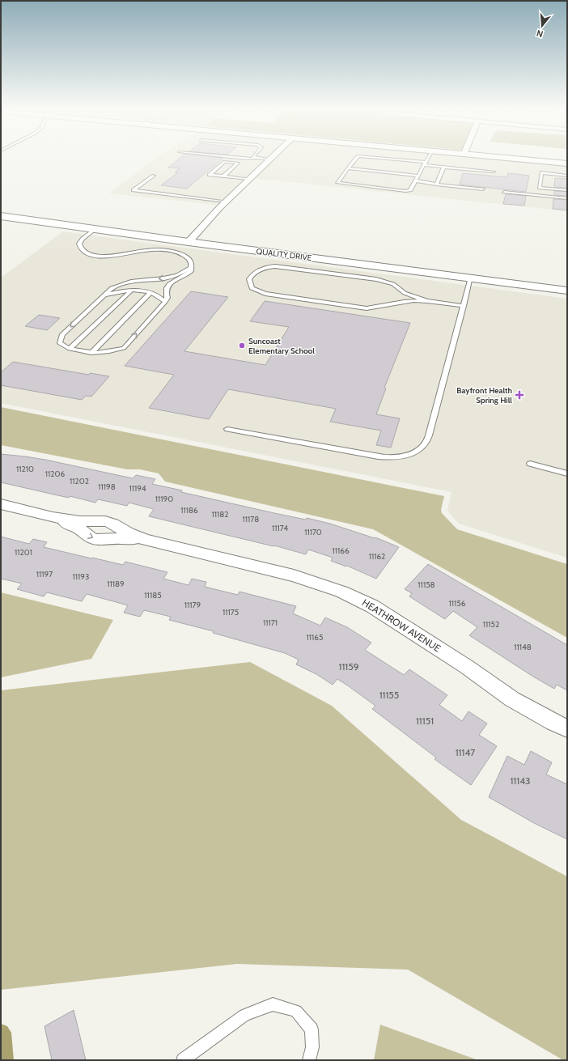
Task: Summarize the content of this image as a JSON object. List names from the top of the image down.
{
  "streets": {
    "main road": ["QUALITY DRIVE"],
    "street": ["HEATHROW AVENUE"]
  },
  "places": {
    "other": ["Suncoast Elementary School"],
    "health": ["Bayfront Health Spring Hill"]
  },
  "house_numbers": [
    "11210",
    "11206",
    "11202",
    "11198",
    "11194",
    "11190",
    "11186",
    "11182",
    "11178",
    "11174",
    "11170",
    "11166",
    "11201",
    "11162",
    "11197",
    "11193",
    "11189",
    "11158",
    "11185",
    "11156",
    "11179",
    "11175",
    "11171",
    "11152",
    "11165",
    "11148",
    "11159",
    "11155",
    "11151",
    "11147",
    "11143"
  ],
  "north": "bottom"
}
